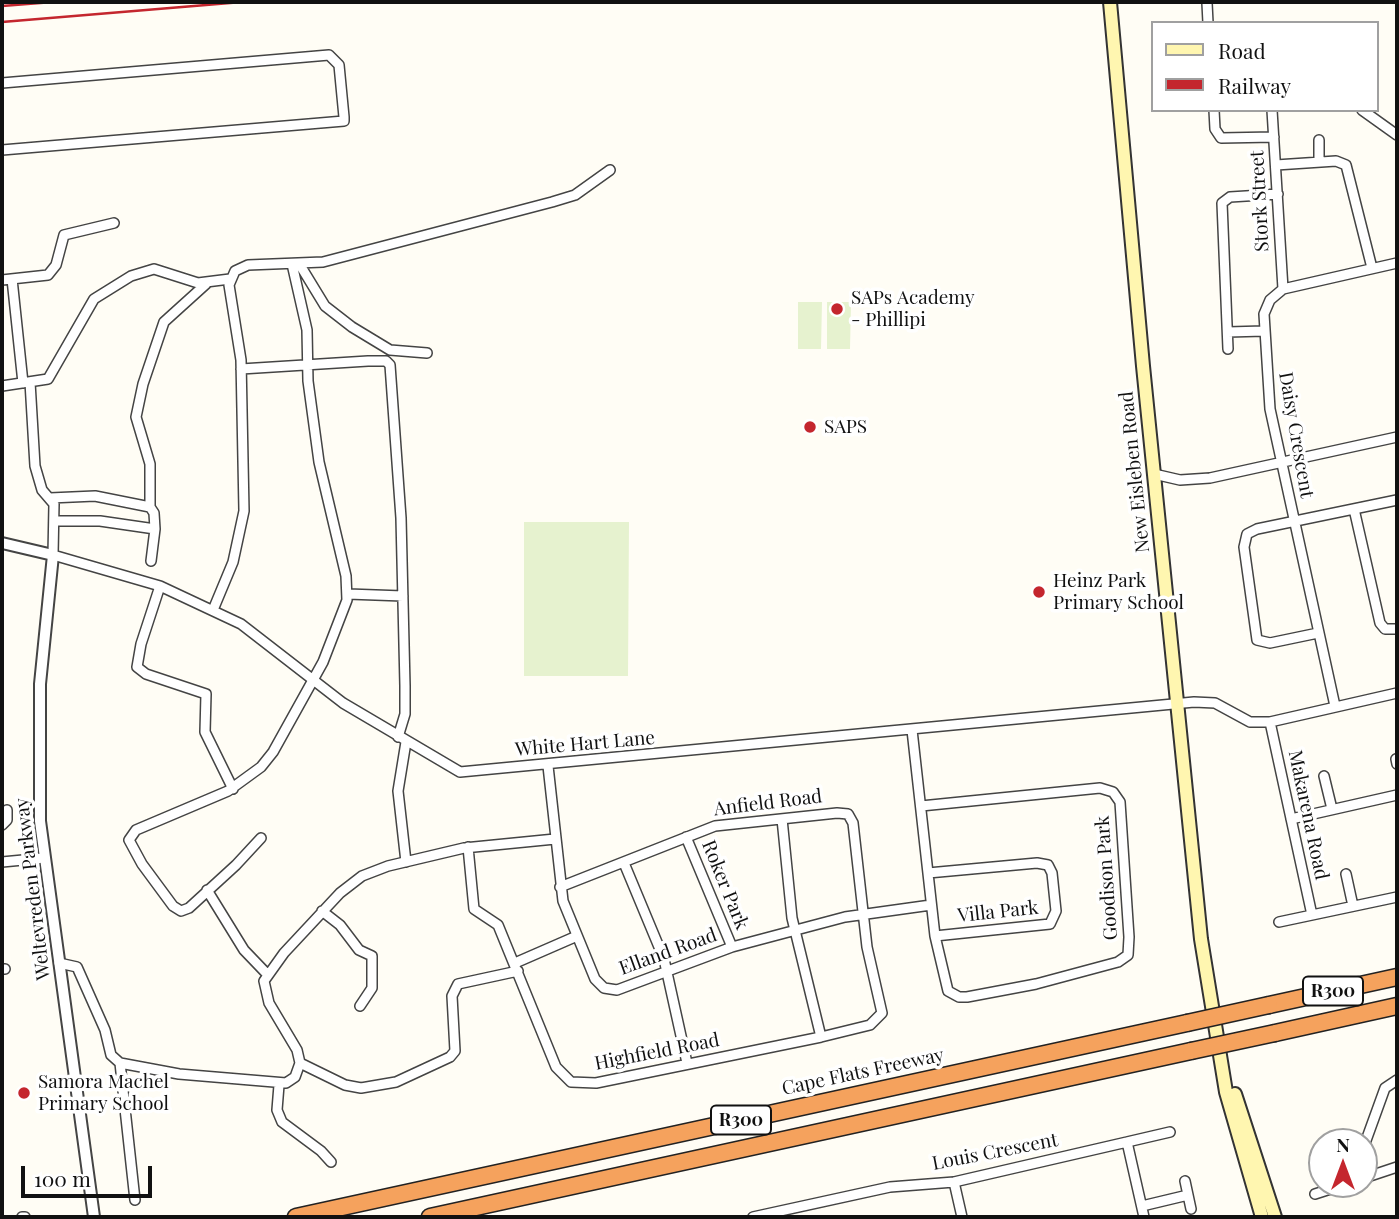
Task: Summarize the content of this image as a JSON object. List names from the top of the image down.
{
  "streets": {
    "highway": ["R300", "Cape Flats Freeway"],
    "main road": ["New Eisleben Road"],
    "street": [
      "Stork Street",
      "Daisy Crescent",
      "White Hart Lane",
      "Anfield Road",
      "Makarena Road",
      "Goodison Park",
      "Roker Park",
      "Weltevreden Parkway",
      "Villa Park",
      "Elland Road",
      "Highfield Road",
      "Louis Crescent"
    ]
  },
  "crossings": [
    ["Stork Street", "Daisy Crescent"],
    ["New Eisleben Road", "White Hart Lane"],
    ["White Hart Lane", "Makarena Road"],
    ["White Hart Lane", "Weltevreden Parkway"],
    ["White Hart Lane", "Elland Road"],
    ["Anfield Road", "Roker Park"],
    ["Anfield Road", "Elland Road"],
    ["Anfield Road", "Highfield Road"],
    ["Goodison Park", "Villa Park"],
    ["Roker Park", "Elland Road"],
    ["Elland Road", "Highfield Road"]
  ],
  "places": [
    "SAPs Academy - Phillipi",
    "SAPS",
    "Heinz Park Primary School",
    "Samora Machel Primary School"
  ],
  "legend": ["Road", "Railway"],
  "scale_bar": "100 m",
  "north": "top"
}
